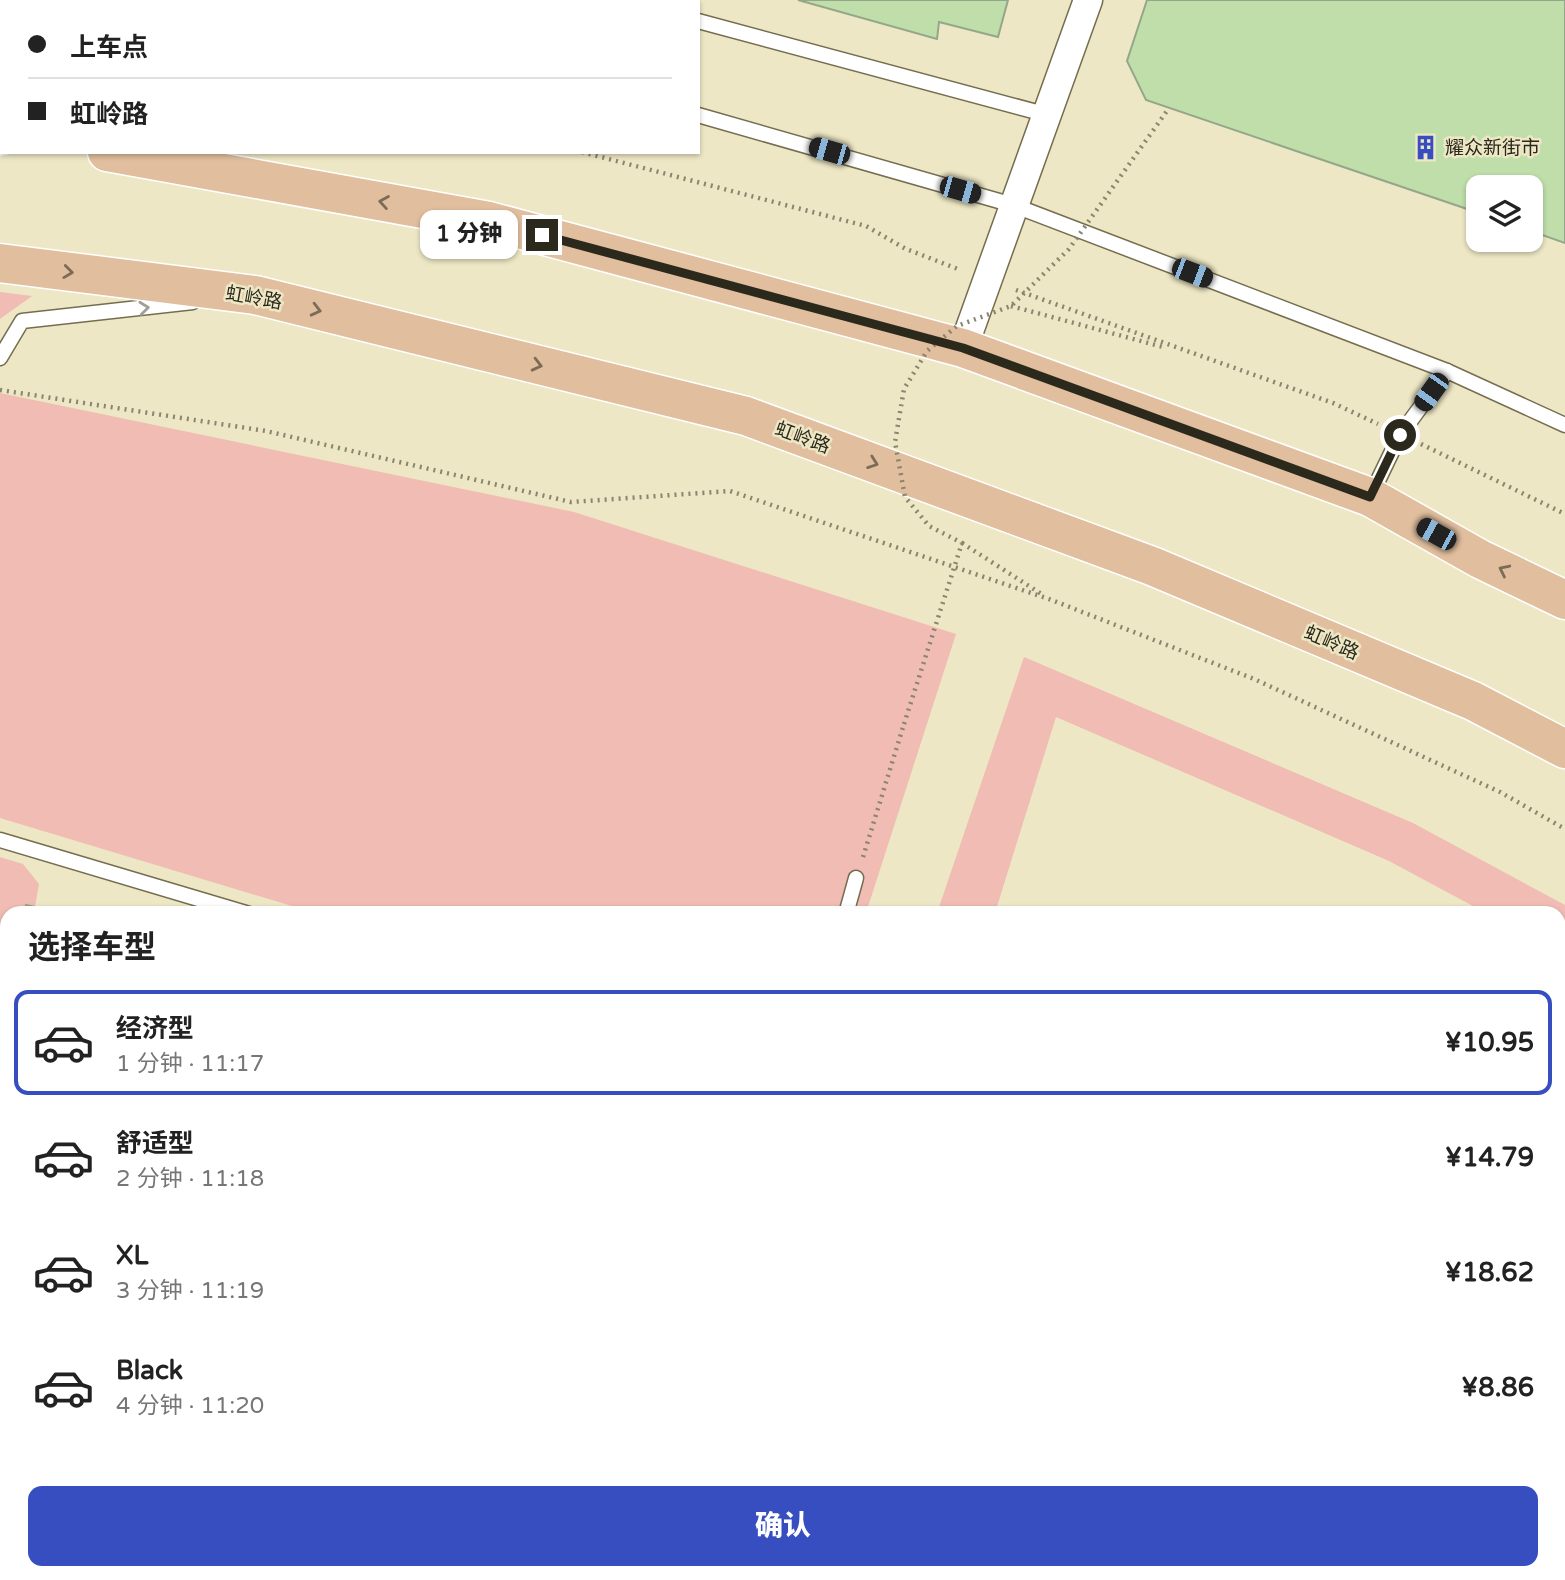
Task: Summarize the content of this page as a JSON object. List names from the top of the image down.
{
  "streets": {
    "main road": ["虹岭路"]
  },
  "places": {
    "building": ["耀众新街市"]
  },
  "page": {
    "banner": ["上车点", "虹岭路"],
    "bubble": "1 分钟",
    "heading": "选择车型",
    "list": [
      {
        "name": "经济型",
        "note": "1 分钟 · 11:17",
        "value": "¥10.95"
      },
      {
        "name": "舒适型",
        "note": "2 分钟 · 11:18",
        "value": "¥14.79"
      },
      {
        "name": "XL",
        "note": "3 分钟 · 11:19",
        "value": "¥18.62"
      },
      {
        "name": "Black",
        "note": "4 分钟 · 11:20",
        "value": "¥8.86"
      }
    ],
    "buttons": "确认"
  }
}
